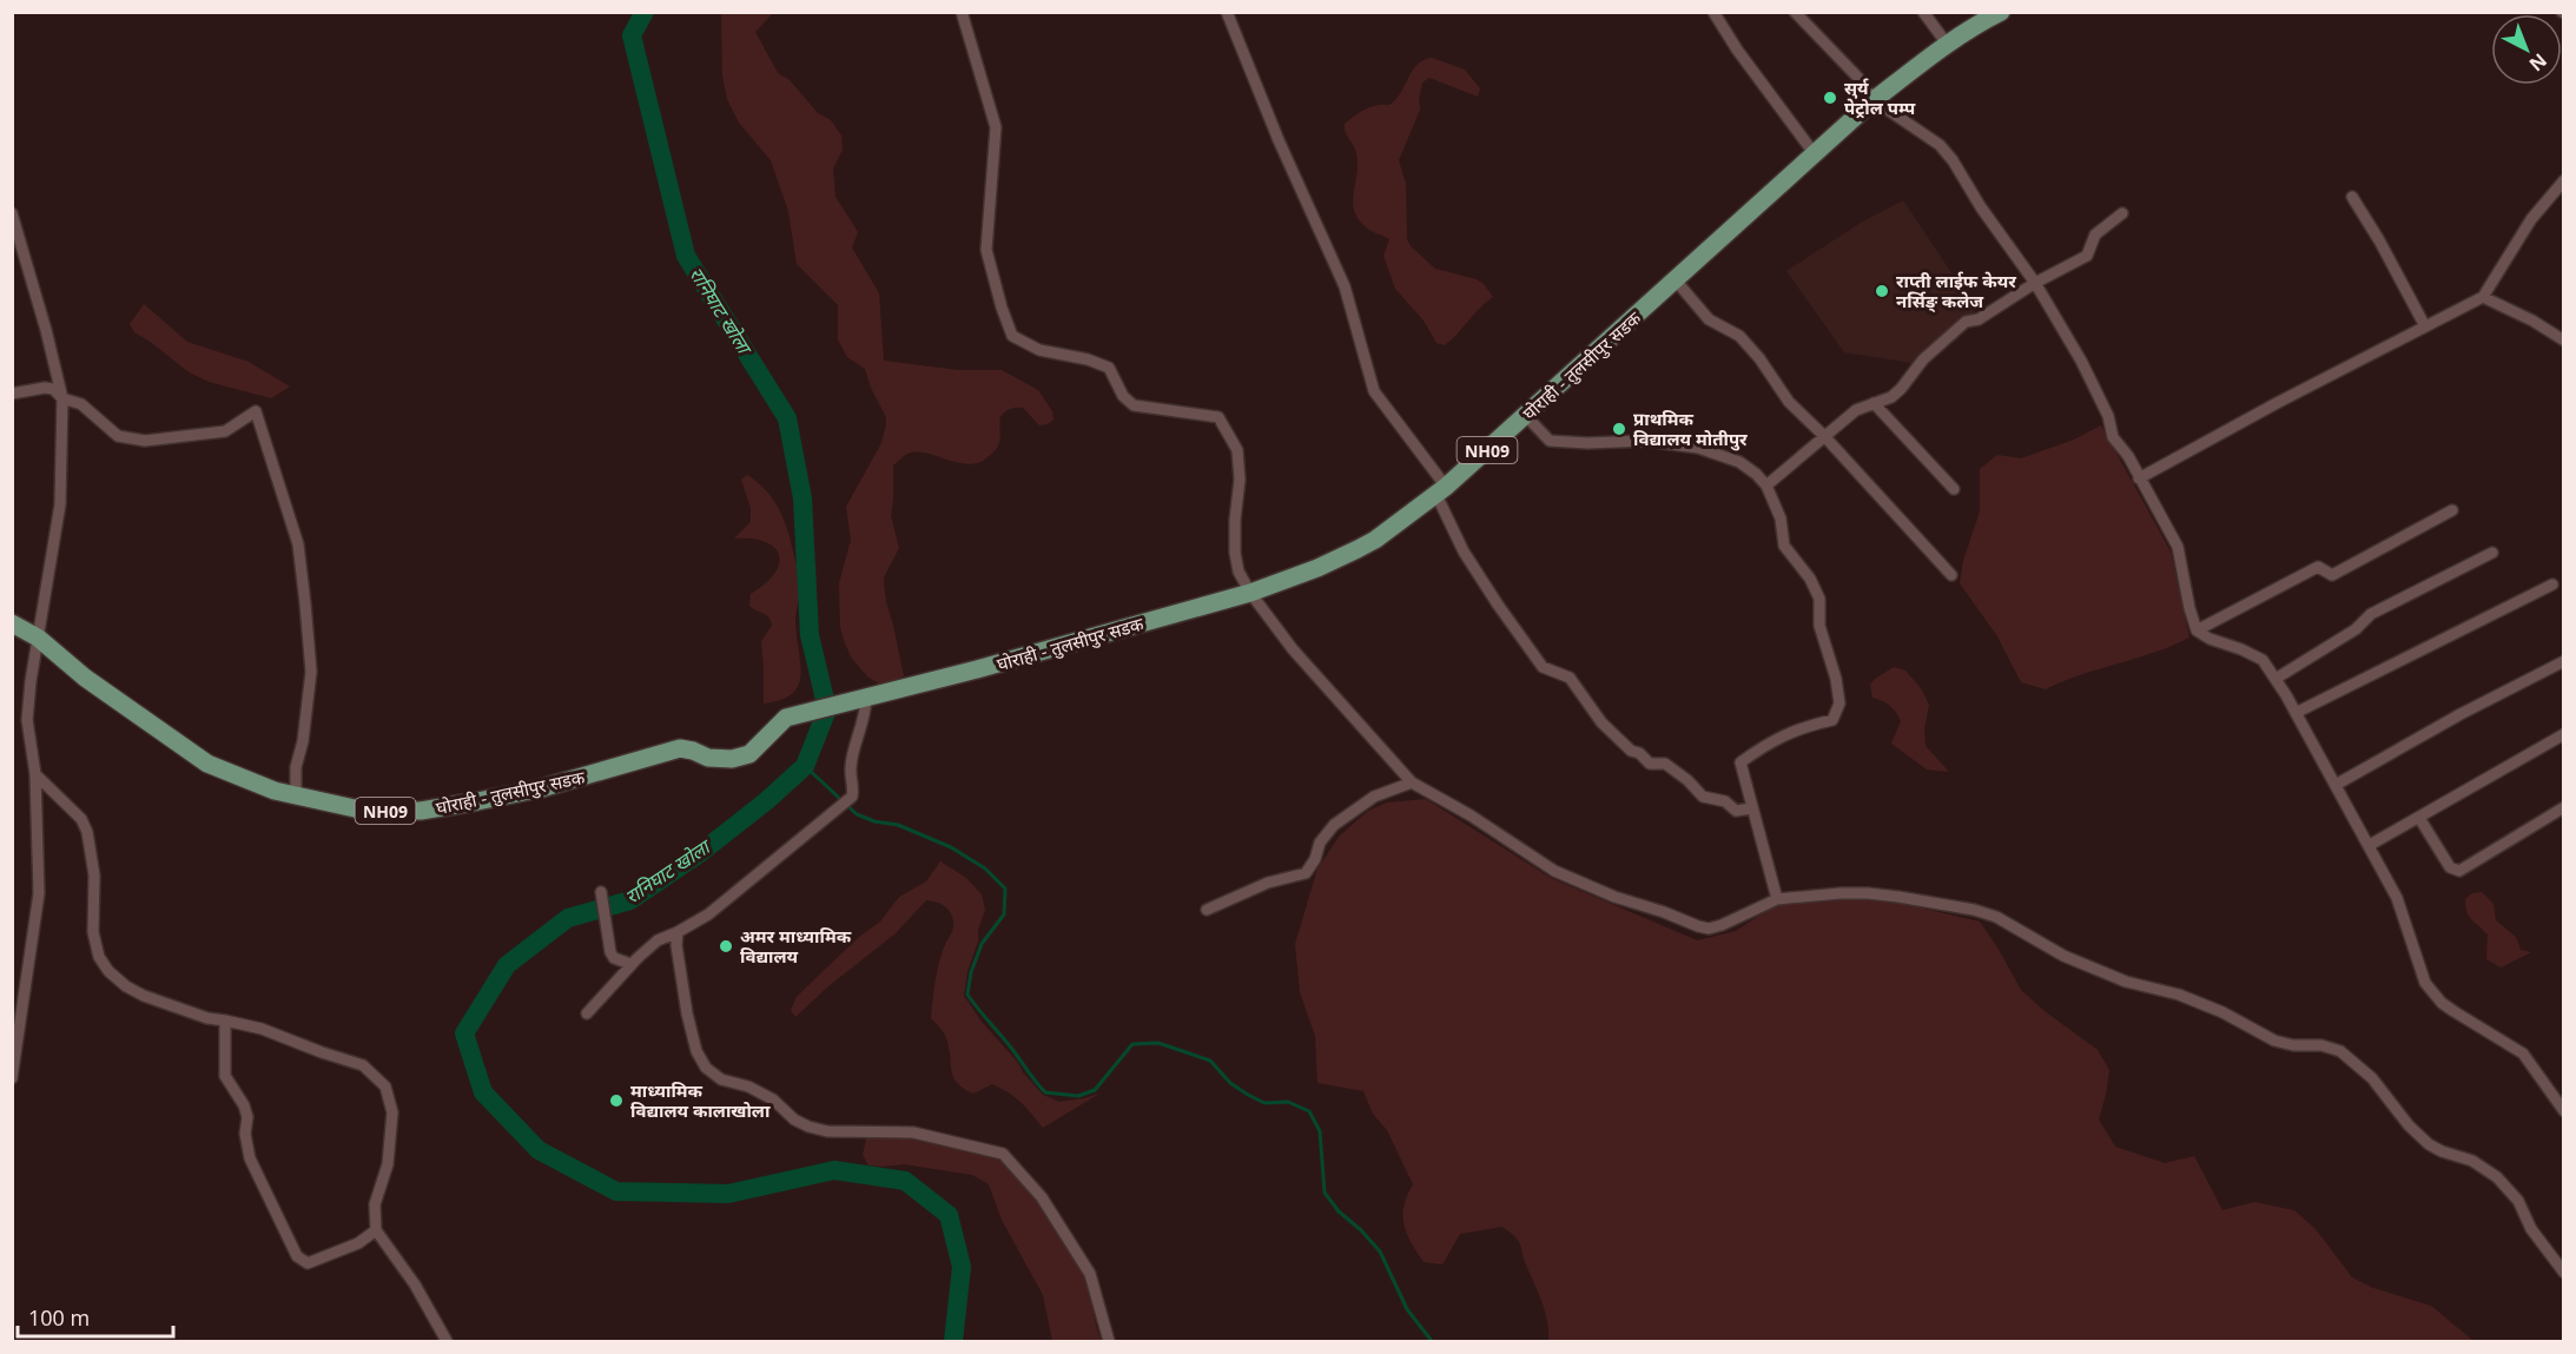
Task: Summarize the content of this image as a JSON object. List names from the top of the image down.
{
  "streets": {
    "main road": ["घोराही - तुलसीपुर सडक", "NH09"]
  },
  "water": ["रानिघाट खोला"],
  "places": [
    "सुर्य पेट्रोल पम्प",
    "राप्ती लाईफ केयर नर्सिङ् कलेज",
    "प्राथमिक विद्यालय मोतीपुर",
    "अमर माध्यामिक विद्यालय",
    "माध्यामिक विद्यालय कालाखोला"
  ],
  "scale_bar": "100 m",
  "north": "bottom right"
}
